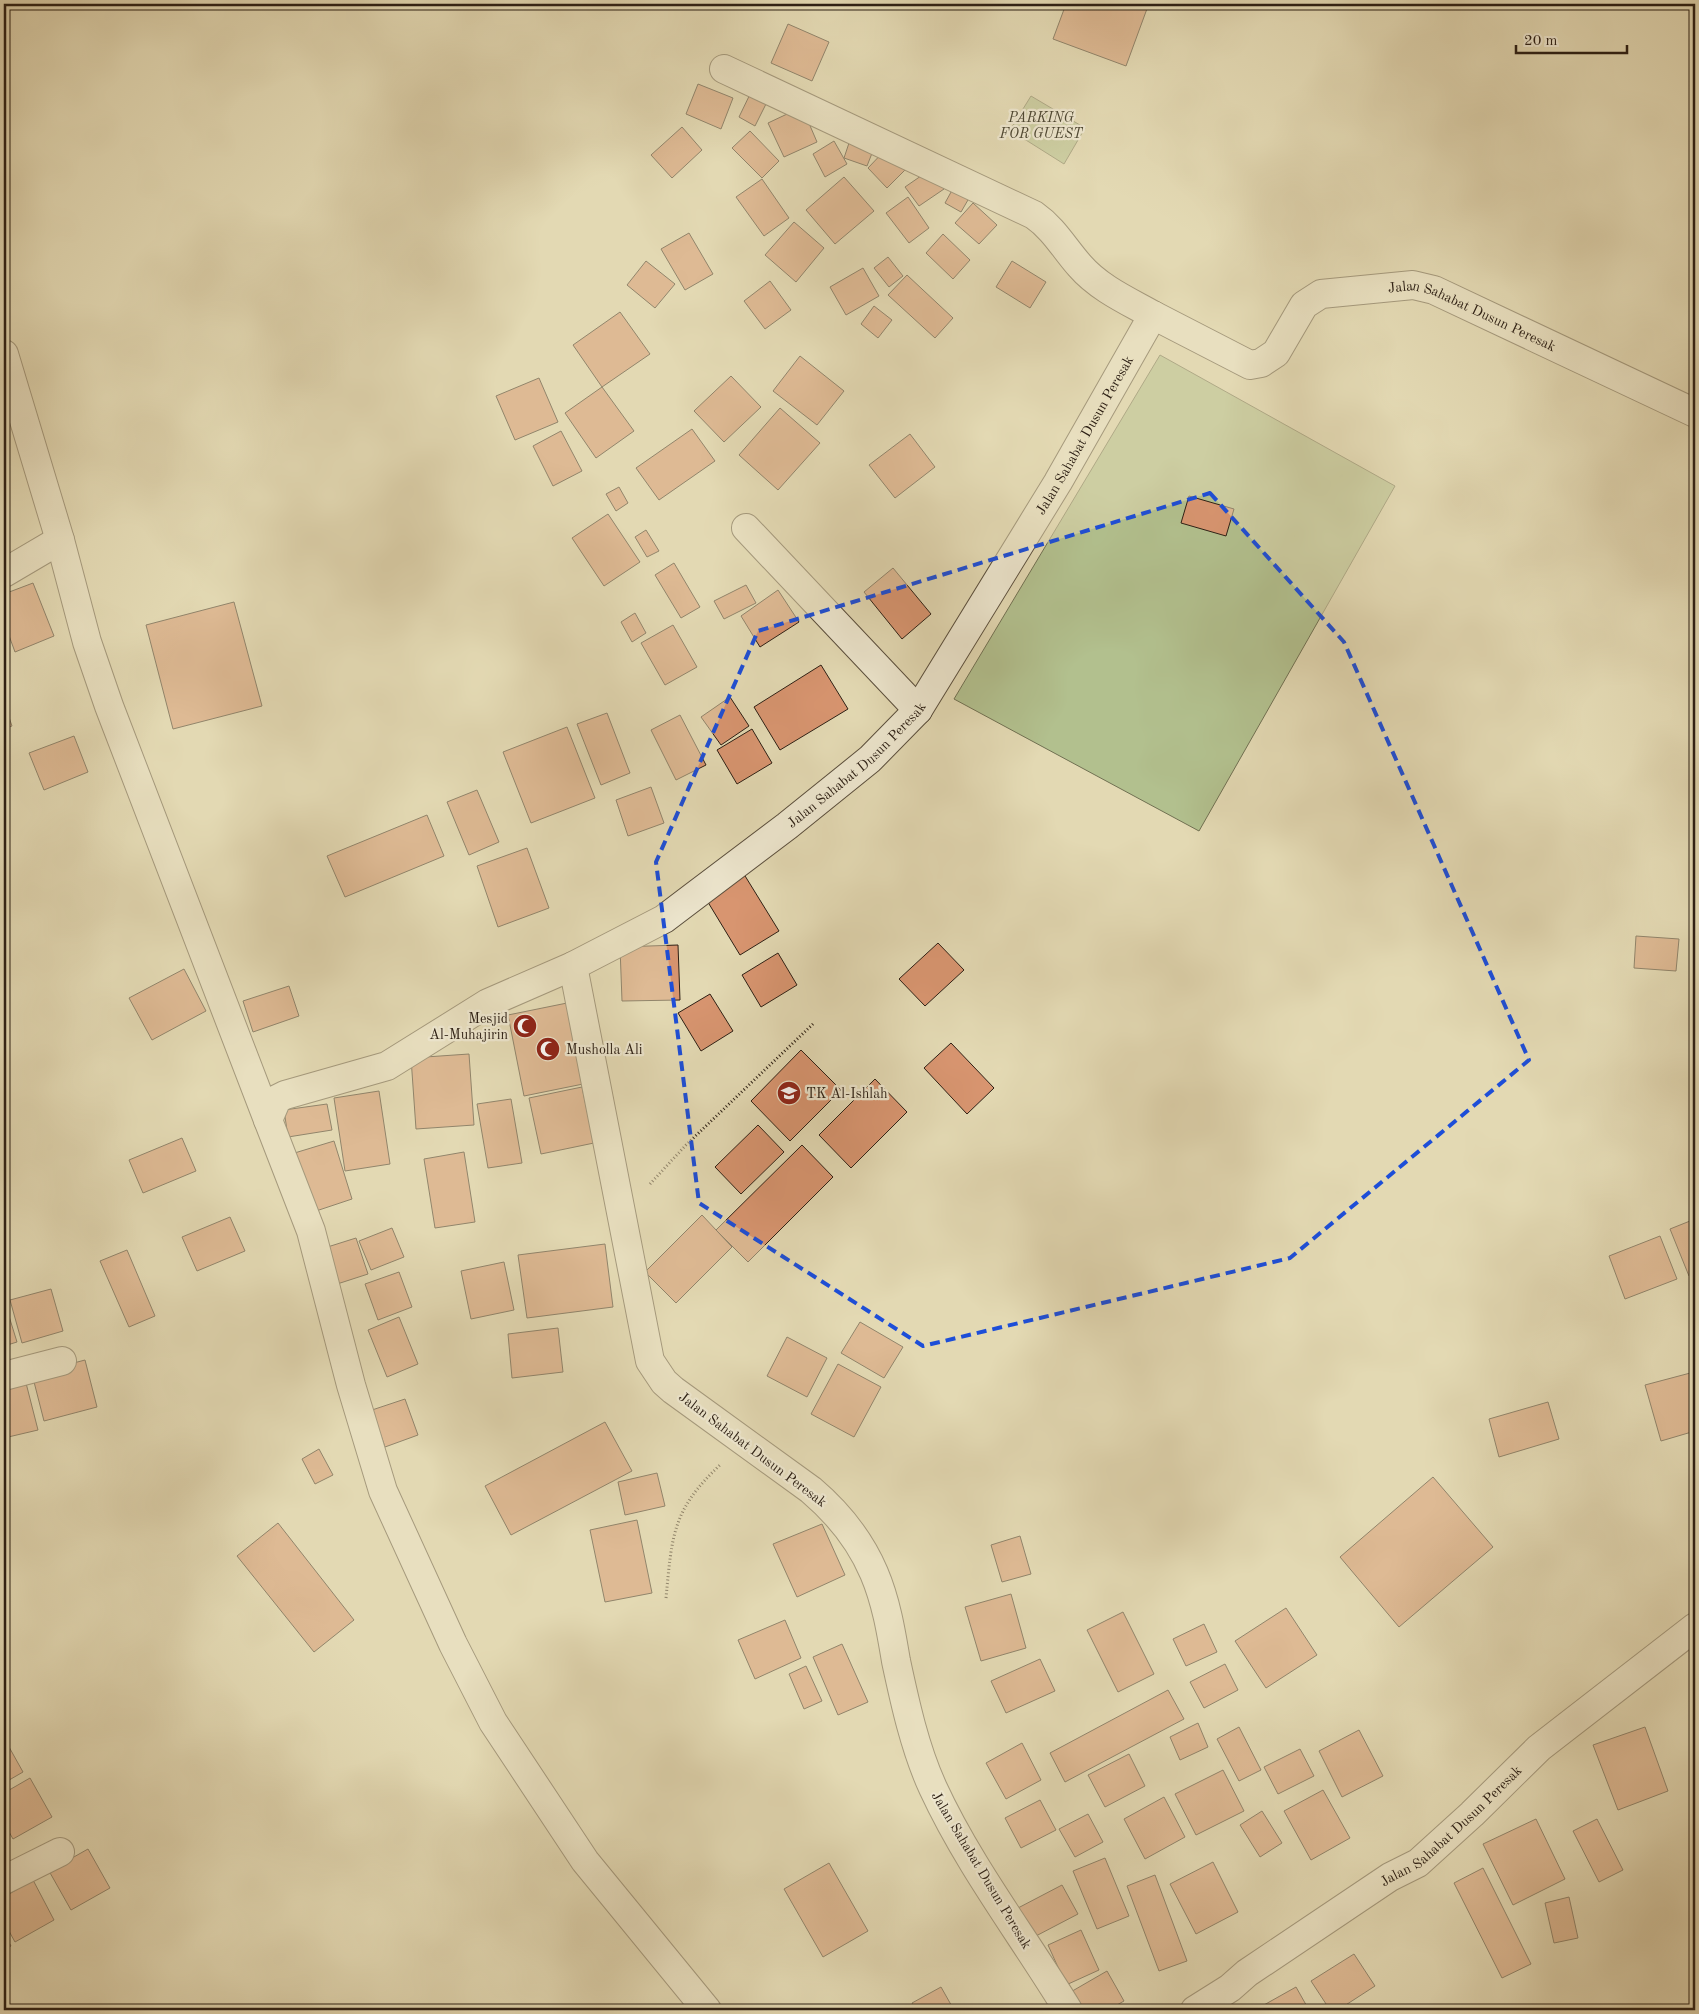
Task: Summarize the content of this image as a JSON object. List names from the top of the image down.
{
  "streets": {
    "street": ["Jalan Sahabat Dusun Peresak"]
  },
  "parks": ["PARKING FOR GUEST"],
  "places": {
    "mosque": ["Mesjid Al-Muhajirin", "Musholla Ali"],
    "school or university": ["TK Al-Ishlah"]
  },
  "scale_bar": "20 m"
}
